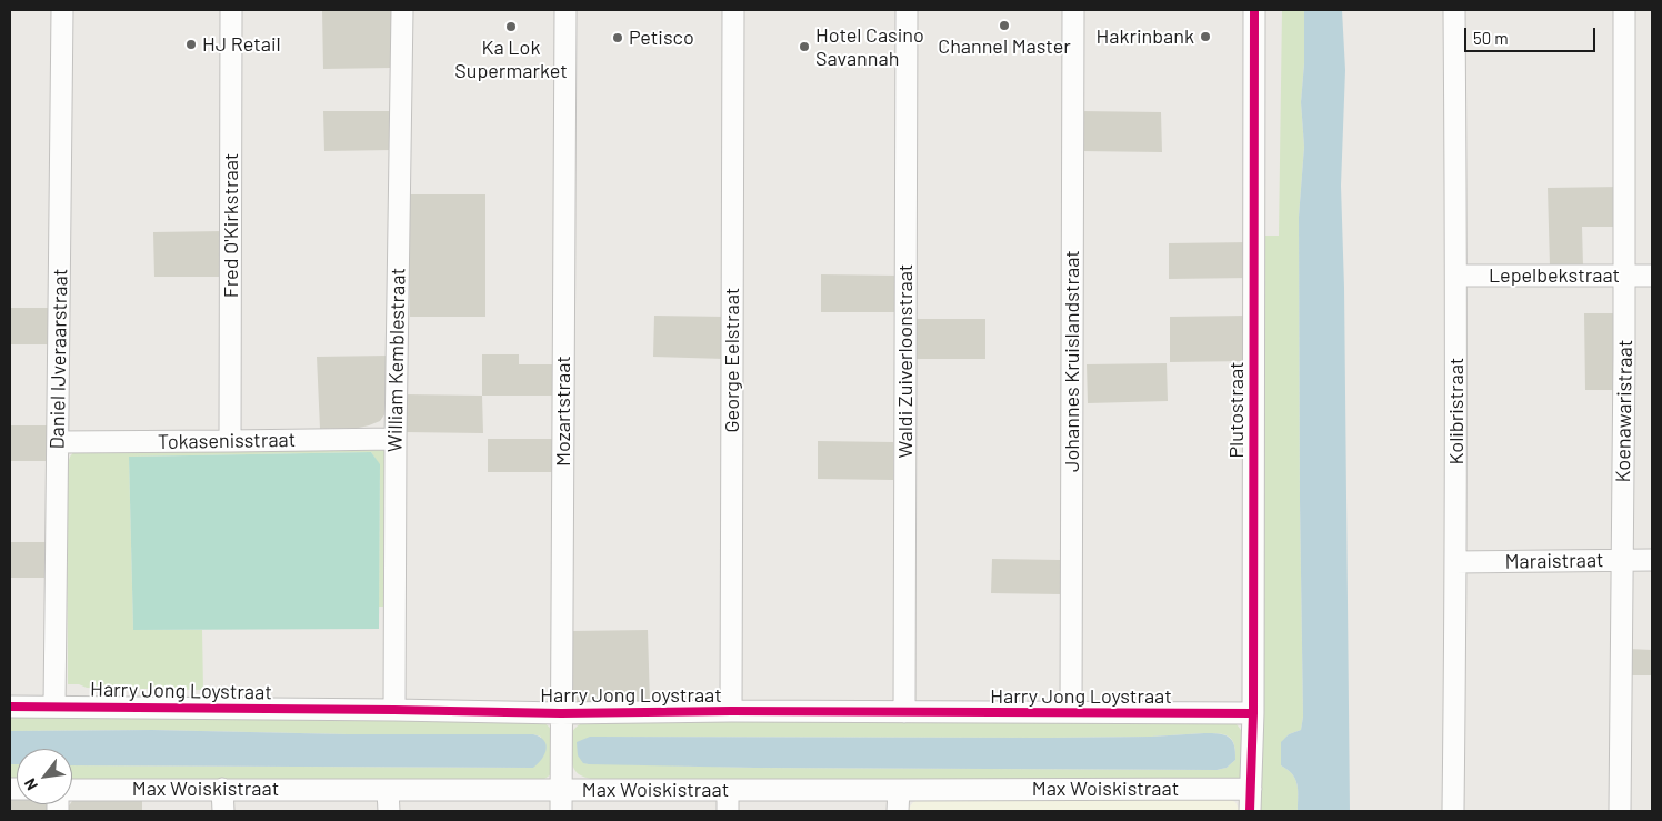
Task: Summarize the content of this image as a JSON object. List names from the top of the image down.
{
  "streets": {
    "street": [
      "Fred O'Kirkstraat",
      "Lepelbekstraat",
      "Daniel IJveraarstraat",
      "William Kemblestraat",
      "George Eelstraat",
      "Waldi Zuiverloonstraat",
      "Johannes Kruislandstraat",
      "Plutostraat",
      "Mozartstraat",
      "Kolibristraat",
      "Koenawaristraat",
      "Tokasenisstraat",
      "Maraistraat",
      "Harry Jong Loystraat",
      "Max Woiskistraat"
    ]
  },
  "crossings": [
    ["Fred O'Kirkstraat", "Tokasenisstraat"],
    ["Lepelbekstraat", "Kolibristraat"],
    ["Lepelbekstraat", "Koenawaristraat"],
    ["Daniel IJveraarstraat", "Tokasenisstraat"],
    ["Daniel IJveraarstraat", "Harry Jong Loystraat"],
    ["William Kemblestraat", "Tokasenisstraat"],
    ["William Kemblestraat", "Harry Jong Loystraat"],
    ["George Eelstraat", "Harry Jong Loystraat"],
    ["Waldi Zuiverloonstraat", "Harry Jong Loystraat"],
    ["Johannes Kruislandstraat", "Harry Jong Loystraat"],
    ["Plutostraat", "Harry Jong Loystraat"],
    ["Plutostraat", "Max Woiskistraat"],
    ["Mozartstraat", "Harry Jong Loystraat"],
    ["Mozartstraat", "Max Woiskistraat"],
    ["Kolibristraat", "Maraistraat"],
    ["Koenawaristraat", "Maraistraat"]
  ],
  "places": [
    "Channel Master",
    "Ka Lok Supermarket",
    "Hakrinbank",
    "Petisco",
    "HJ Retail",
    "Hotel Casino Savannah"
  ],
  "scale_bar": "50 m",
  "north": "bottom left"
}
